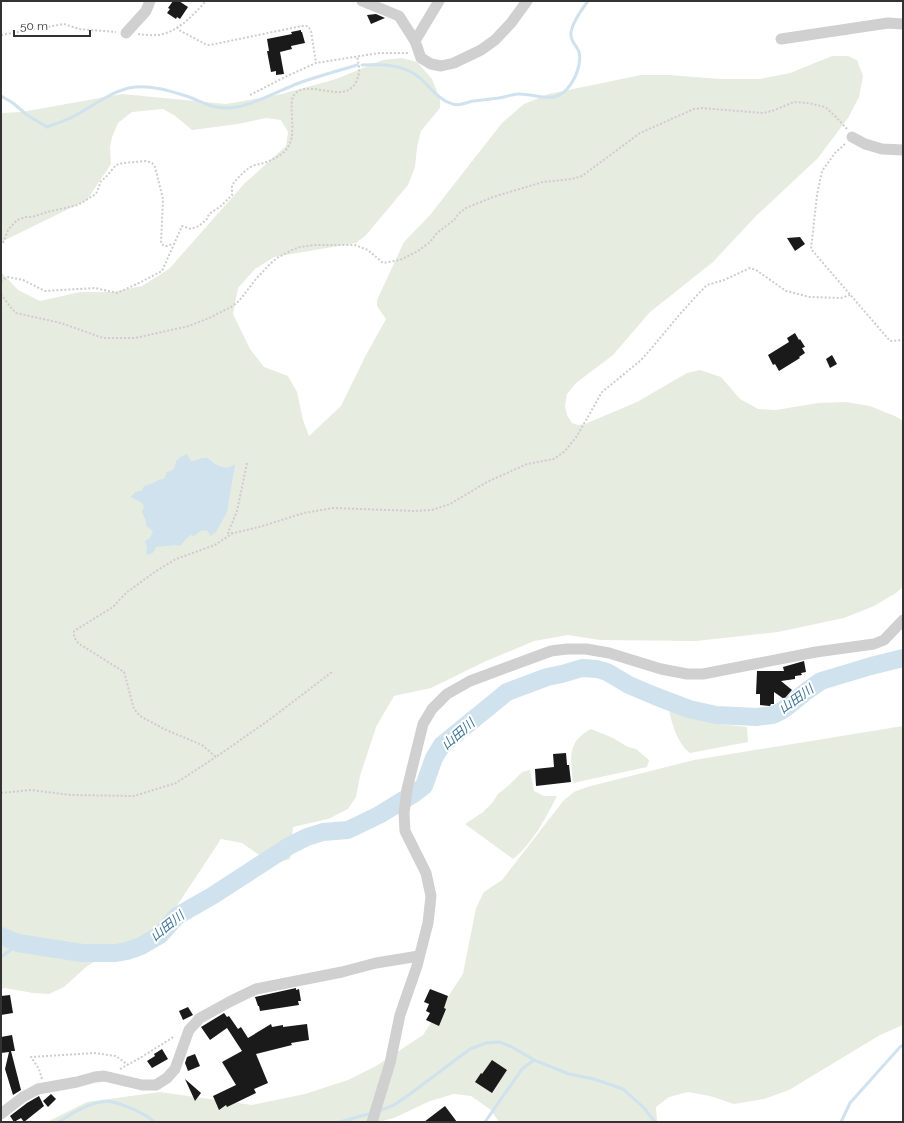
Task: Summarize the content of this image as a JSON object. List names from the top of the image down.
{
  "water": ["山田川"],
  "scale_bar": "50 m"
}
